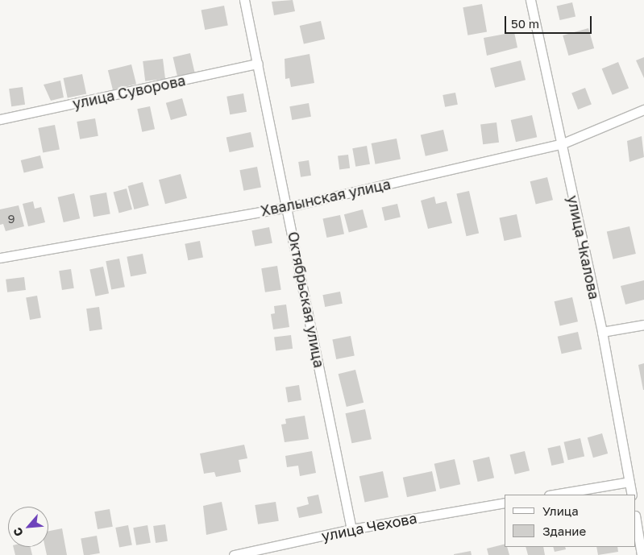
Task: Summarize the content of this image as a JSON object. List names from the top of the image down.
{
  "streets": {
    "street": [
      "улица Суворова",
      "Хвалынская улица",
      "улица Чкалова",
      "Октябрьская улица",
      "улица Чехова"
    ]
  },
  "crossings": [
    ["улица Суворова", "Октябрьская улица"],
    ["Хвалынская улица", "улица Чкалова"],
    ["Хвалынская улица", "Октябрьская улица"],
    ["Октябрьская улица", "улица Чехова"]
  ],
  "house_numbers": ["9"],
  "legend": ["Улица", "Здание"],
  "scale_bar": "50 m",
  "north": "bottom left"
}
